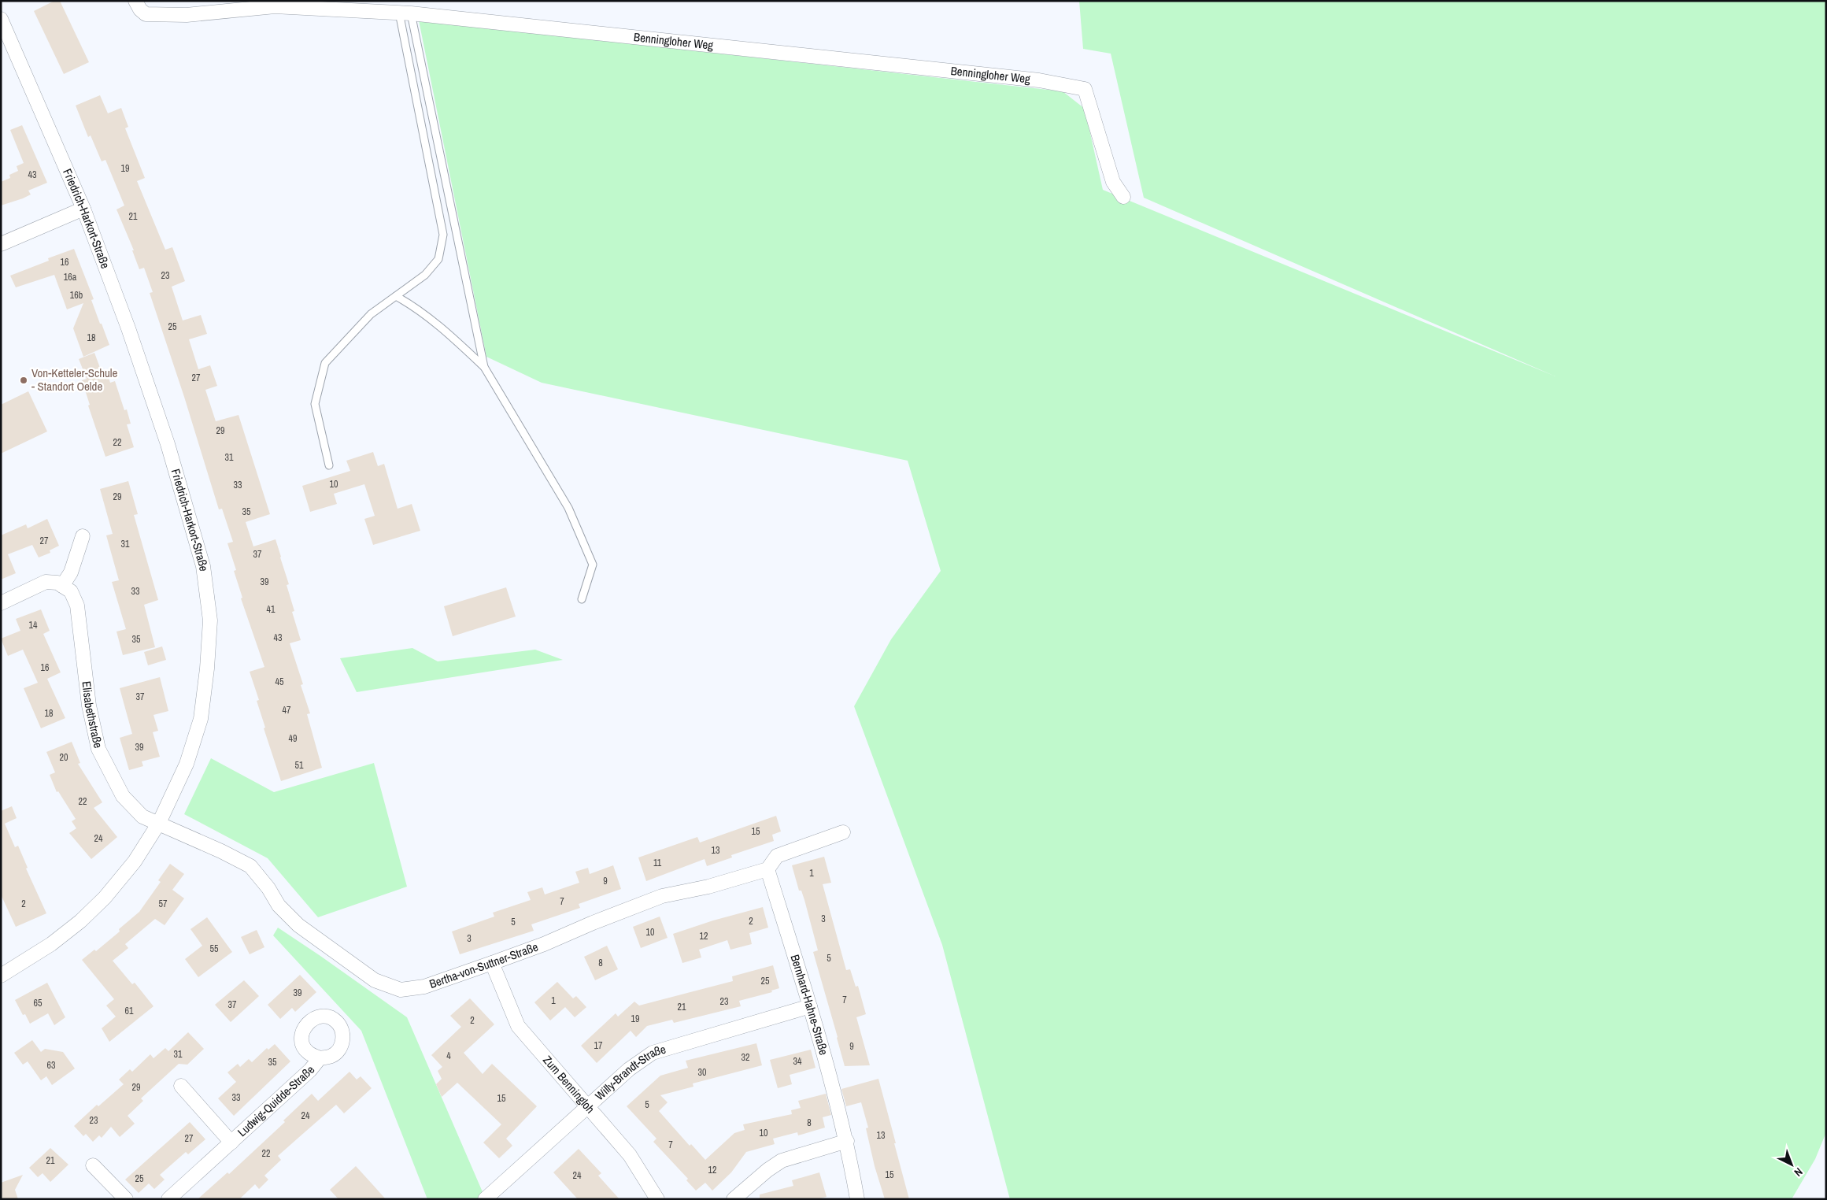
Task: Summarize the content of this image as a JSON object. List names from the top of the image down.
{
  "streets": {
    "street": [
      "Benningloher Weg",
      "Friedrich-Harkort-Straße",
      "Elisabethstraße",
      "Bertha-von-Suttner-Straße",
      "Bernhard-Hahne-Straße",
      "Willy-Brandt-Straße",
      "Zum Benningloh",
      "Ludwig-Quidde-Straße"
    ]
  },
  "crossings": [
    ["Friedrich-Harkort-Straße", "Elisabethstraße"],
    ["Friedrich-Harkort-Straße", "Bertha-von-Suttner-Straße"],
    ["Elisabethstraße", "Bertha-von-Suttner-Straße"],
    ["Bertha-von-Suttner-Straße", "Bernhard-Hahne-Straße"],
    ["Bertha-von-Suttner-Straße", "Zum Benningloh"],
    ["Bernhard-Hahne-Straße", "Willy-Brandt-Straße"],
    ["Willy-Brandt-Straße", "Zum Benningloh"]
  ],
  "places": ["Von-Ketteler-Schule - Standort Oelde"],
  "house_numbers": [
    "19",
    "43",
    "21",
    "16",
    "23",
    "16a",
    "16b",
    "25",
    "18",
    "27",
    "29",
    "22",
    "31",
    "10",
    "33",
    "29",
    "35",
    "27",
    "31",
    "37",
    "39",
    "33",
    "41",
    "14",
    "43",
    "35",
    "16",
    "45",
    "37",
    "47",
    "18",
    "49",
    "39",
    "20",
    "51",
    "22",
    "15",
    "24",
    "13",
    "11",
    "1",
    "9",
    "7",
    "2",
    "57",
    "3",
    "2",
    "5",
    "10",
    "12",
    "3",
    "55",
    "5",
    "8",
    "25",
    "39",
    "7",
    "1",
    "23",
    "65",
    "37",
    "21",
    "61",
    "19",
    "2",
    "17",
    "9",
    "31",
    "4",
    "32",
    "34",
    "35",
    "63",
    "30",
    "29",
    "33",
    "15",
    "5",
    "24",
    "23",
    "8",
    "10",
    "13",
    "27",
    "7",
    "22",
    "21",
    "12",
    "15",
    "24",
    "25"
  ],
  "north": "bottom right"
}
